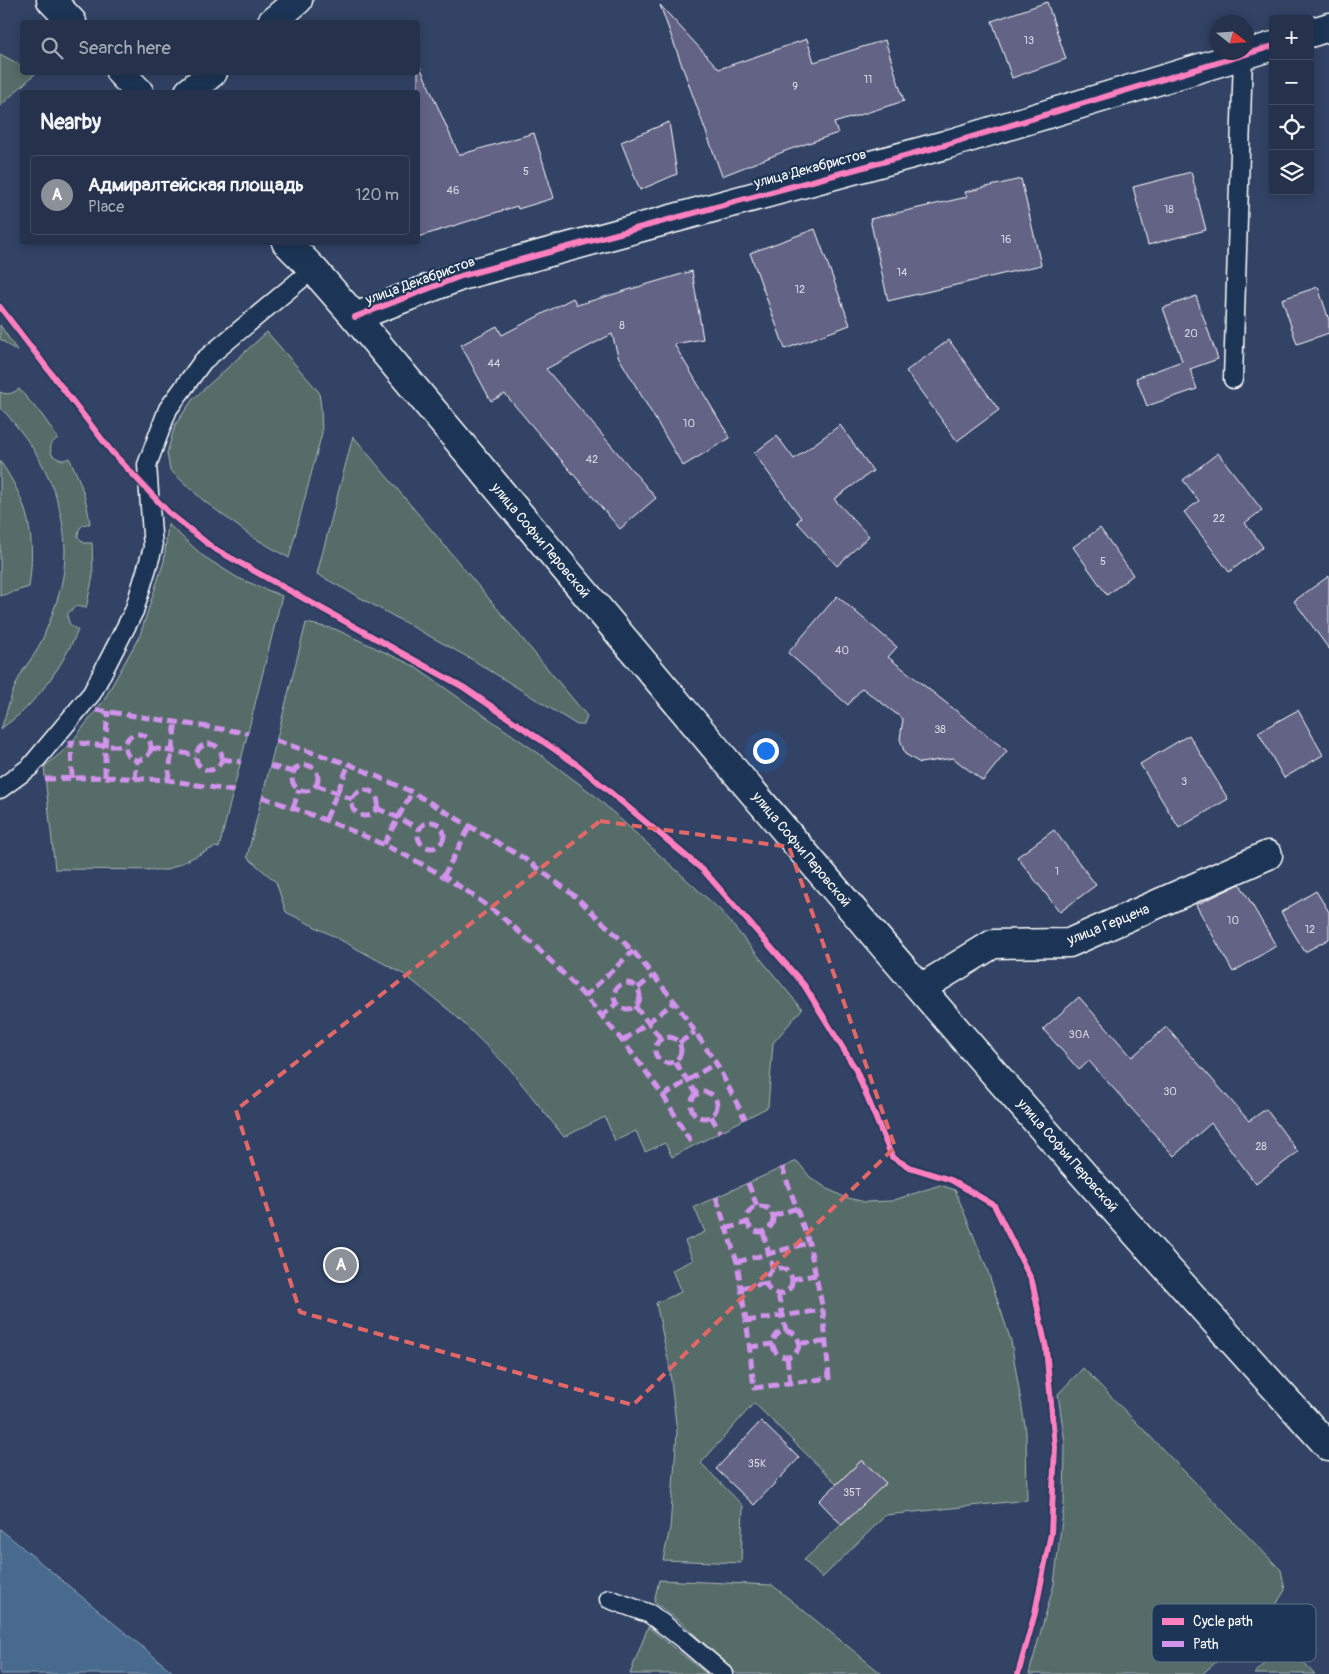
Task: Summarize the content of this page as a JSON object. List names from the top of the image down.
{
  "streets": {
    "main road": ["улица Декабристов", "улица Софьи Перовской", "улица Герцена"]
  },
  "crossings": [
    ["улица Декабристов", "улица Софьи Перовской"],
    ["улица Софьи Перовской", "улица Герцена"]
  ],
  "house_numbers": [
    "13",
    "11",
    "9",
    "5",
    "46",
    "18",
    "16",
    "14",
    "12",
    "8",
    "20",
    "44",
    "10",
    "42",
    "22",
    "5",
    "40",
    "38",
    "3",
    "1",
    "10",
    "12",
    "30А",
    "30",
    "28",
    "35К",
    "35Т"
  ],
  "legend": ["Cycle path", "Path"],
  "north": "right",
  "page": {
    "map_buttons": ["+", "−"],
    "search": "Search here",
    "heading": "Nearby",
    "list": [
      {
        "mark": "A",
        "name": "Адмиралтейская площадь",
        "note": "Place",
        "value": "120 m"
      }
    ],
    "pins": "A"
  }
}
